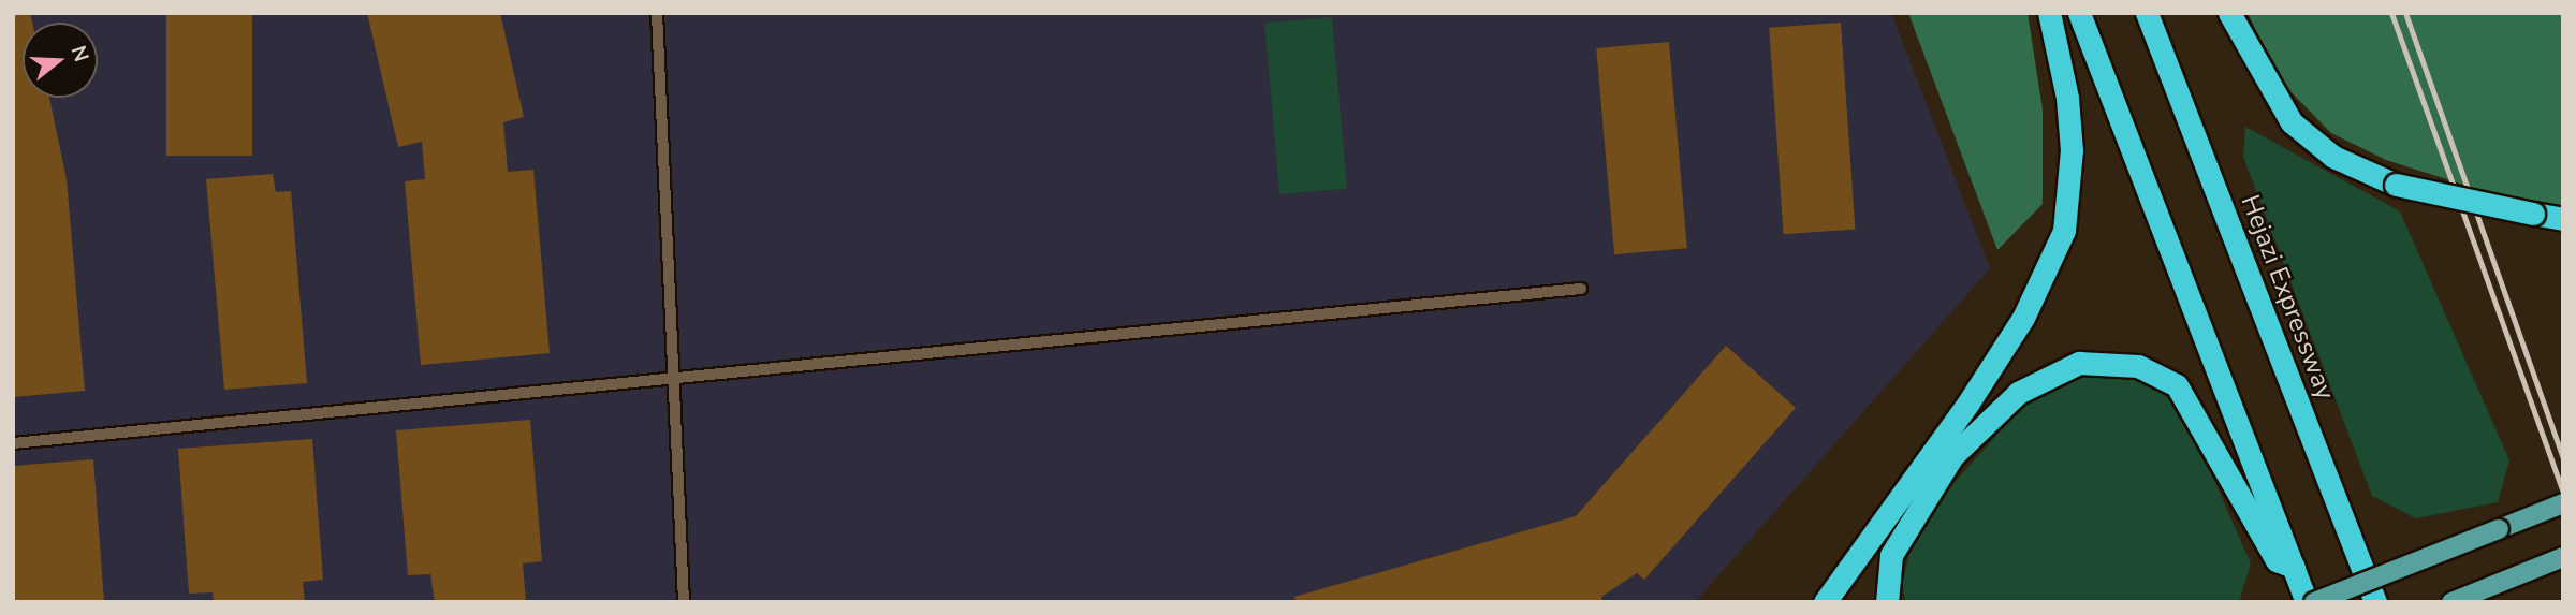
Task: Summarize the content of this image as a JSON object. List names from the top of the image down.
{
  "streets": {
    "highway": ["Hejazi Expressway"]
  },
  "north": "right"
}
